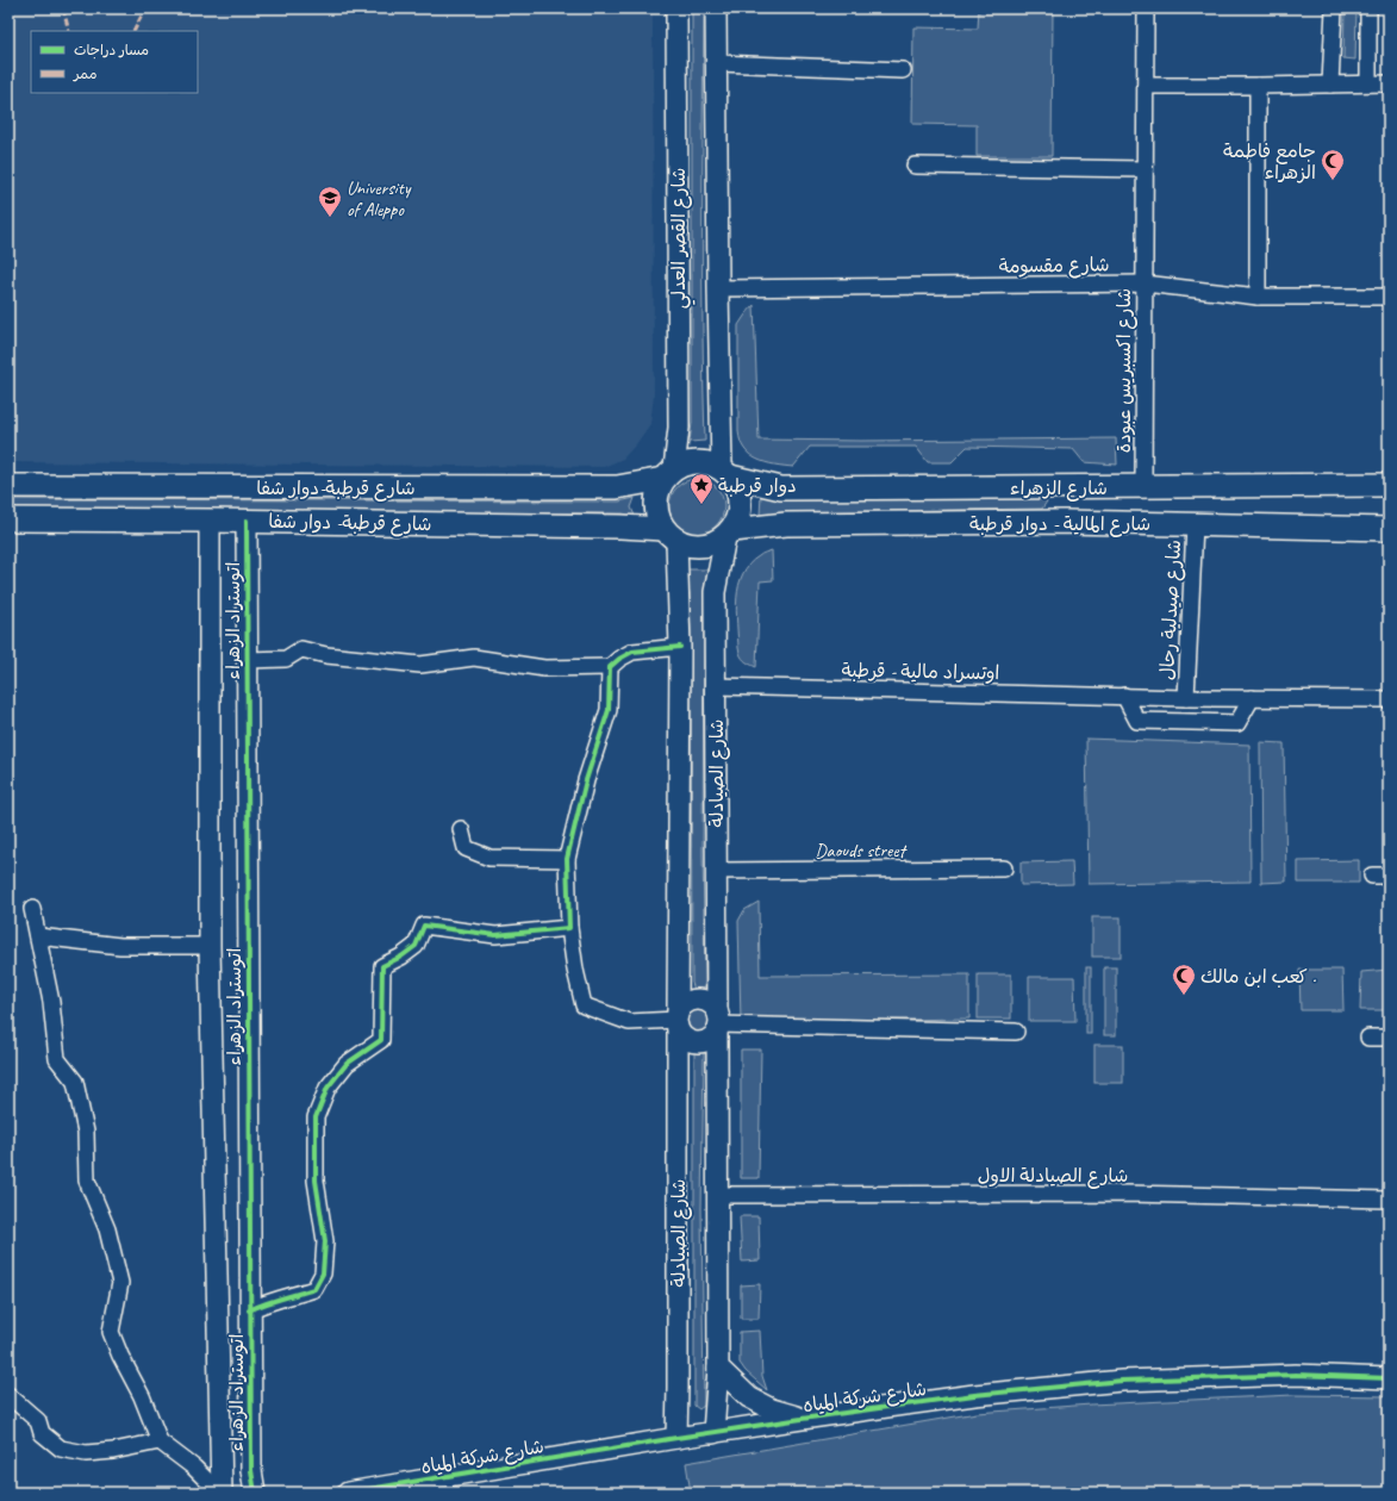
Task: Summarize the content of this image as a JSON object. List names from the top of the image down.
{
  "streets": {
    "main road": [
      "شارع قرطبة-دوار شفا",
      "شارع الزهراء",
      "شارع قرطبة- دوار شفا",
      "شارع المالية - دوار قرطبة"
    ],
    "street": [
      "شارع القصر العدلي",
      "شارع مقسومة",
      "شارع اكسبريس عبودة",
      "شارع صيدلية رحال",
      "اتوستراد الزهراء",
      "اوتسراد مالية - قرطبة",
      "شارع الصيادلة",
      "Daouds street",
      "شارع الصيادلة الاول",
      "شارع شركة المياه"
    ]
  },
  "crossings": [
    ["شارع القصر العدلي", "شارع مقسومة"],
    ["شارع القصر العدلي", "شارع قرطبة-دوار شفا"],
    ["شارع القصر العدلي", "شارع الزهراء"],
    ["شارع القصر العدلي", "شارع قرطبة- دوار شفا"],
    ["شارع القصر العدلي", "شارع المالية - دوار قرطبة"],
    ["شارع القصر العدلي", "شارع الصيادلة"],
    ["شارع مقسومة", "شارع اكسبريس عبودة"],
    ["شارع اكسبريس عبودة", "شارع الزهراء"],
    ["شارع قرطبة-دوار شفا", "شارع الزهراء"],
    ["شارع قرطبة-دوار شفا", "شارع قرطبة- دوار شفا"],
    ["شارع قرطبة-دوار شفا", "شارع المالية - دوار قرطبة"],
    ["شارع قرطبة-دوار شفا", "شارع الصيادلة"],
    ["شارع الزهراء", "شارع قرطبة- دوار شفا"],
    ["شارع الزهراء", "شارع المالية - دوار قرطبة"],
    ["شارع الزهراء", "شارع الصيادلة"],
    ["شارع قرطبة- دوار شفا", "شارع المالية - دوار قرطبة"],
    ["شارع قرطبة- دوار شفا", "اتوستراد الزهراء"],
    ["شارع قرطبة- دوار شفا", "شارع الصيادلة"],
    ["شارع المالية - دوار قرطبة", "شارع صيدلية رحال"],
    ["شارع المالية - دوار قرطبة", "شارع الصيادلة"],
    ["شارع صيدلية رحال", "اوتسراد مالية - قرطبة"],
    ["اوتسراد مالية - قرطبة", "شارع الصيادلة"],
    ["شارع الصيادلة", "Daouds street"],
    ["شارع الصيادلة", "شارع الصيادلة الاول"],
    ["شارع الصيادلة", "شارع شركة المياه"]
  ],
  "places": {
    "mosque": ["جامع فاطمة الزهراء", "كعب ابن مالك ."],
    "school or university": ["University of Aleppo"],
    "place": ["دوار قرطبة"]
  },
  "legend": ["مسار دراجات", "ممر"]
}
